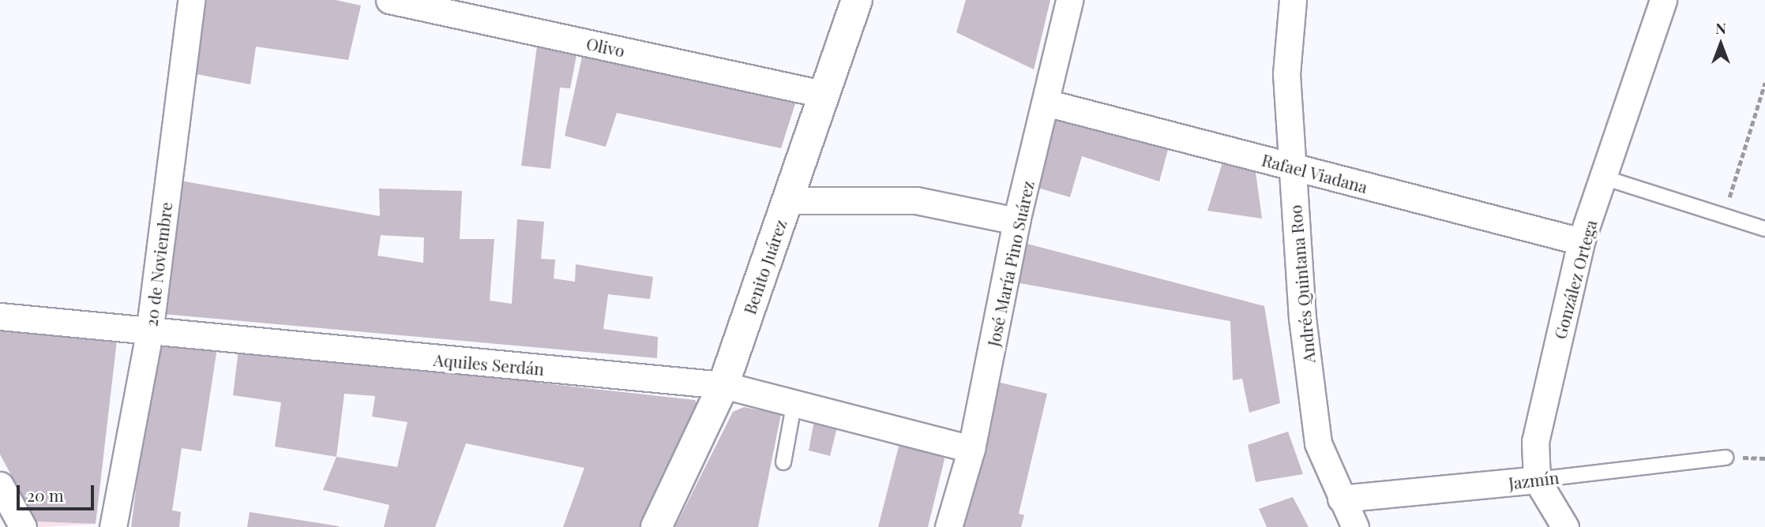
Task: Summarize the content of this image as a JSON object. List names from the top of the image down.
{
  "streets": {
    "street": [
      "Olivo",
      "Rafael Viadana",
      "José María Pino Suárez",
      "20 de Noviembre",
      "Benito Juárez",
      "González Ortega",
      "Andrés Quintana Roo",
      "Aquiles Serdán",
      "Jazmín"
    ]
  },
  "crossings": [
    ["Olivo", "Benito Juárez"],
    ["Rafael Viadana", "José María Pino Suárez"],
    ["Rafael Viadana", "González Ortega"],
    ["Rafael Viadana", "Andrés Quintana Roo"],
    ["José María Pino Suárez", "Aquiles Serdán"],
    ["20 de Noviembre", "Aquiles Serdán"],
    ["Benito Juárez", "Aquiles Serdán"],
    ["González Ortega", "Jazmín"],
    ["Andrés Quintana Roo", "Jazmín"]
  ],
  "scale_bar": "20 m",
  "north": "top"
}
